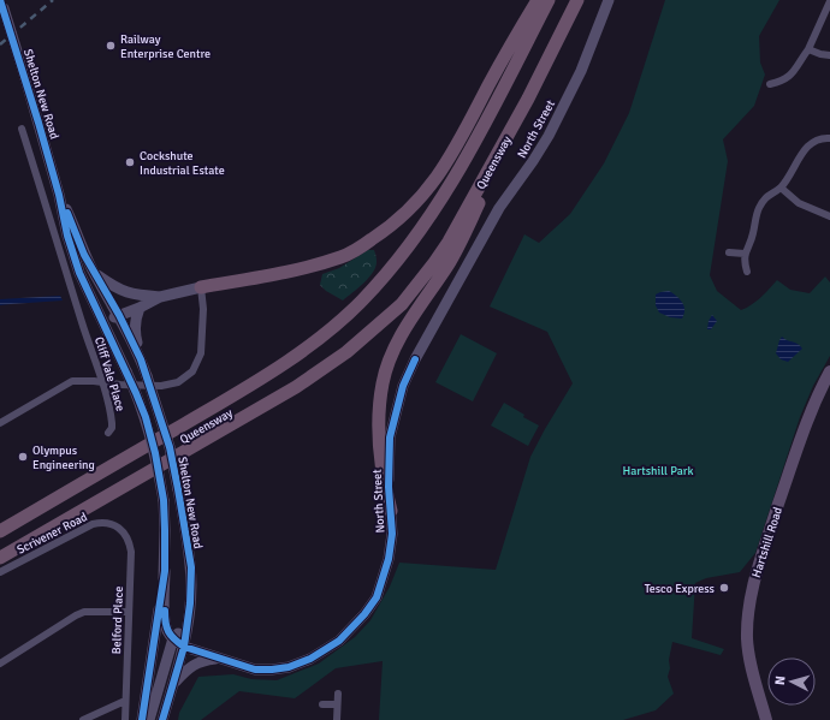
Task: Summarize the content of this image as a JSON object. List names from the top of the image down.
{
  "streets": {
    "highway": ["Queensway"],
    "main road": ["Shelton New Road", "North Street", "Hartshill Road"],
    "street": ["Cliff Vale Place", "Scrivener Road", "Belford Place"]
  },
  "crossings": [
    ["Shelton New Road", "North Street"],
    ["Scrivener Road", "Belford Place"]
  ],
  "parks": ["Hartshill Park"],
  "places": [
    "Railway Enterprise Centre",
    "Cockshute Industrial Estate",
    "Olympus Engineering",
    "Tesco Express"
  ],
  "north": "left"
}
